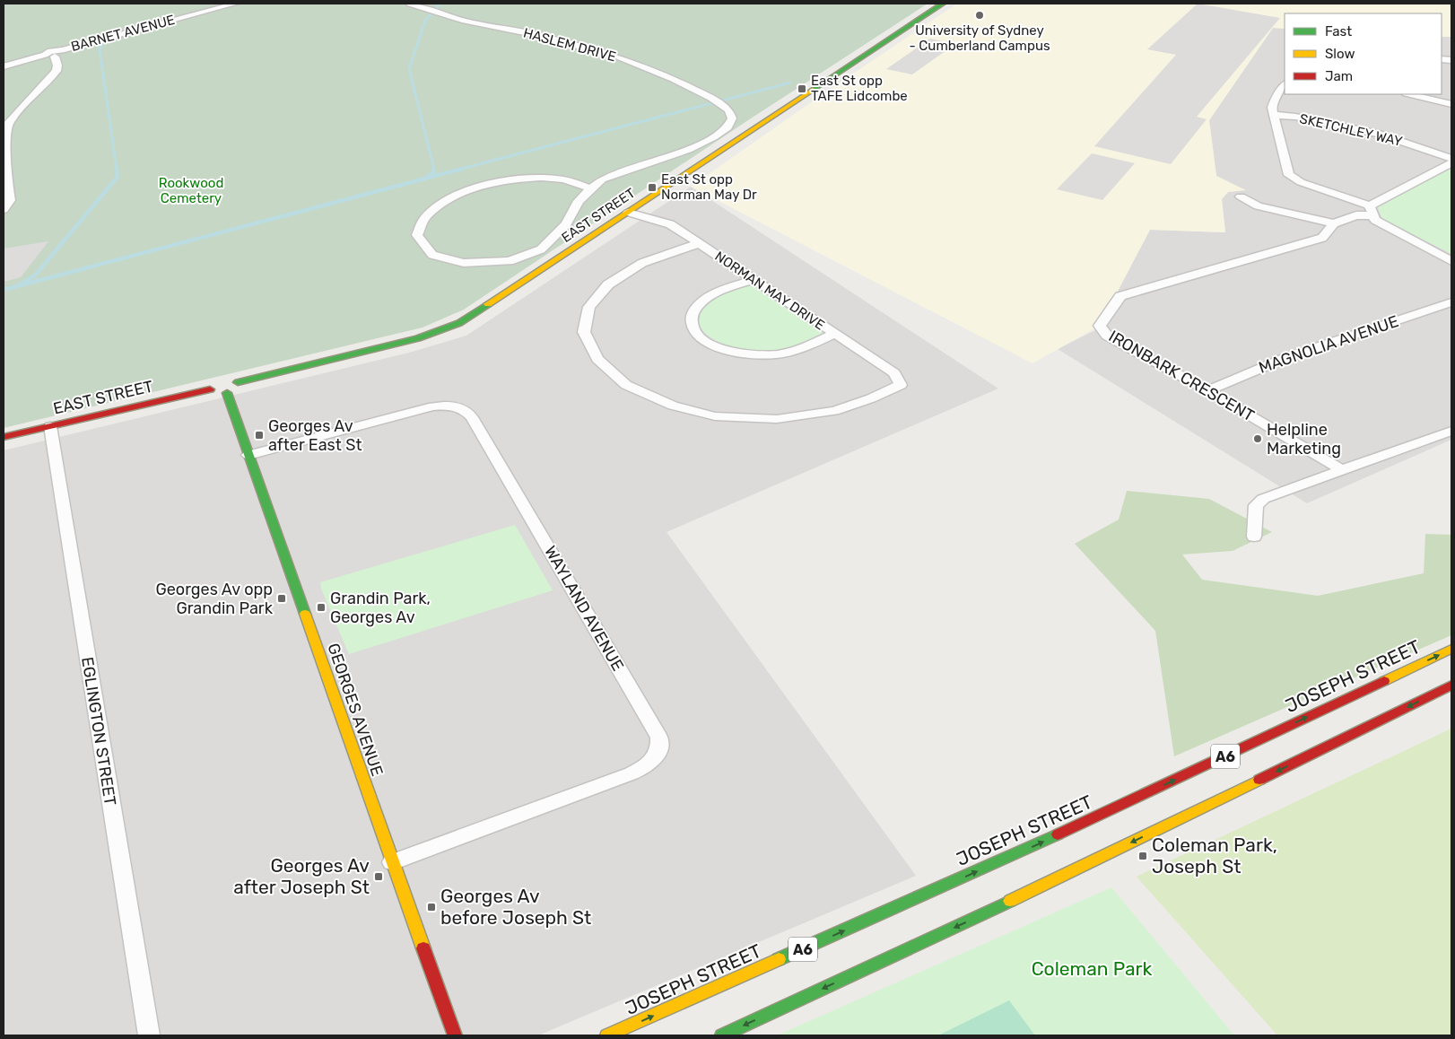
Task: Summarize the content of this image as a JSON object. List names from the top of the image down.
{
  "streets": {
    "main road": [
      "EAST STREET",
      "JOSEPH STREET",
      "GEORGES AVENUE",
      "A6"
    ],
    "street": [
      "BARNET AVENUE",
      "HASLEM DRIVE",
      "SKETCHLEY WAY",
      "NORMAN MAY DRIVE",
      "MAGNOLIA AVENUE",
      "IRONBARK CRESCENT",
      "WAYLAND AVENUE",
      "EGLINGTON STREET"
    ]
  },
  "crossings": [
    ["EAST STREET", "NORMAN MAY DRIVE"],
    ["EAST STREET", "GEORGES AVENUE"],
    ["EAST STREET", "EGLINGTON STREET"],
    ["MAGNOLIA AVENUE", "IRONBARK CRESCENT"],
    ["WAYLAND AVENUE", "GEORGES AVENUE"]
  ],
  "parks": ["Rookwood Cemetery", "Coleman Park"],
  "places": {
    "other": ["University of Sydney - Cumberland Campus", "Helpline Marketing"],
    "transit": [
      "East St opp TAFE Lidcombe",
      "East St opp Norman May Dr",
      "Georges Av after East St",
      "Georges Av opp Grandin Park",
      "Grandin Park, Georges Av",
      "Coleman Park, Joseph St",
      "Georges Av after Joseph St",
      "Georges Av before Joseph St"
    ]
  },
  "legend": ["Fast", "Slow", "Jam"]
}
